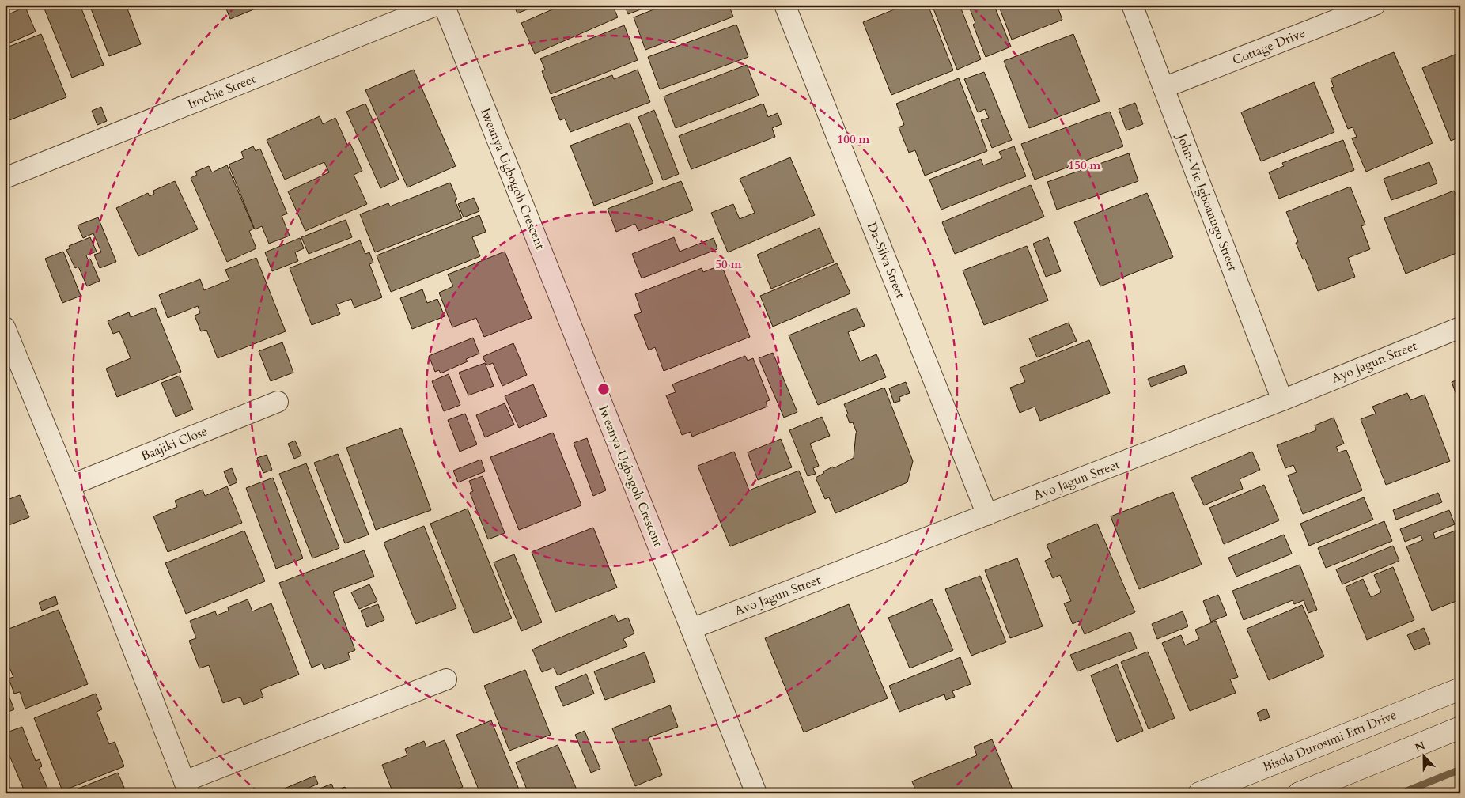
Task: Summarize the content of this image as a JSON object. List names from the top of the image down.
{
  "streets": {
    "main road": ["Bisola Durosimi Etti Drive"],
    "street": [
      "Cottage Drive",
      "Irochie Street",
      "Iweanya Ugbogoh Crescent",
      "John-Vic Igboanugo Street",
      "Da-Silva Street",
      "Ayo Jagun Street",
      "Baajiki Close"
    ]
  },
  "crossings": [
    ["Cottage Drive", "John-Vic Igboanugo Street"],
    ["Iweanya Ugbogoh Crescent", "Ayo Jagun Street"],
    ["John-Vic Igboanugo Street", "Ayo Jagun Street"],
    ["Da-Silva Street", "Ayo Jagun Street"]
  ],
  "north": "top",
  "rings": ["100 m", "150 m", "50 m"]
}
